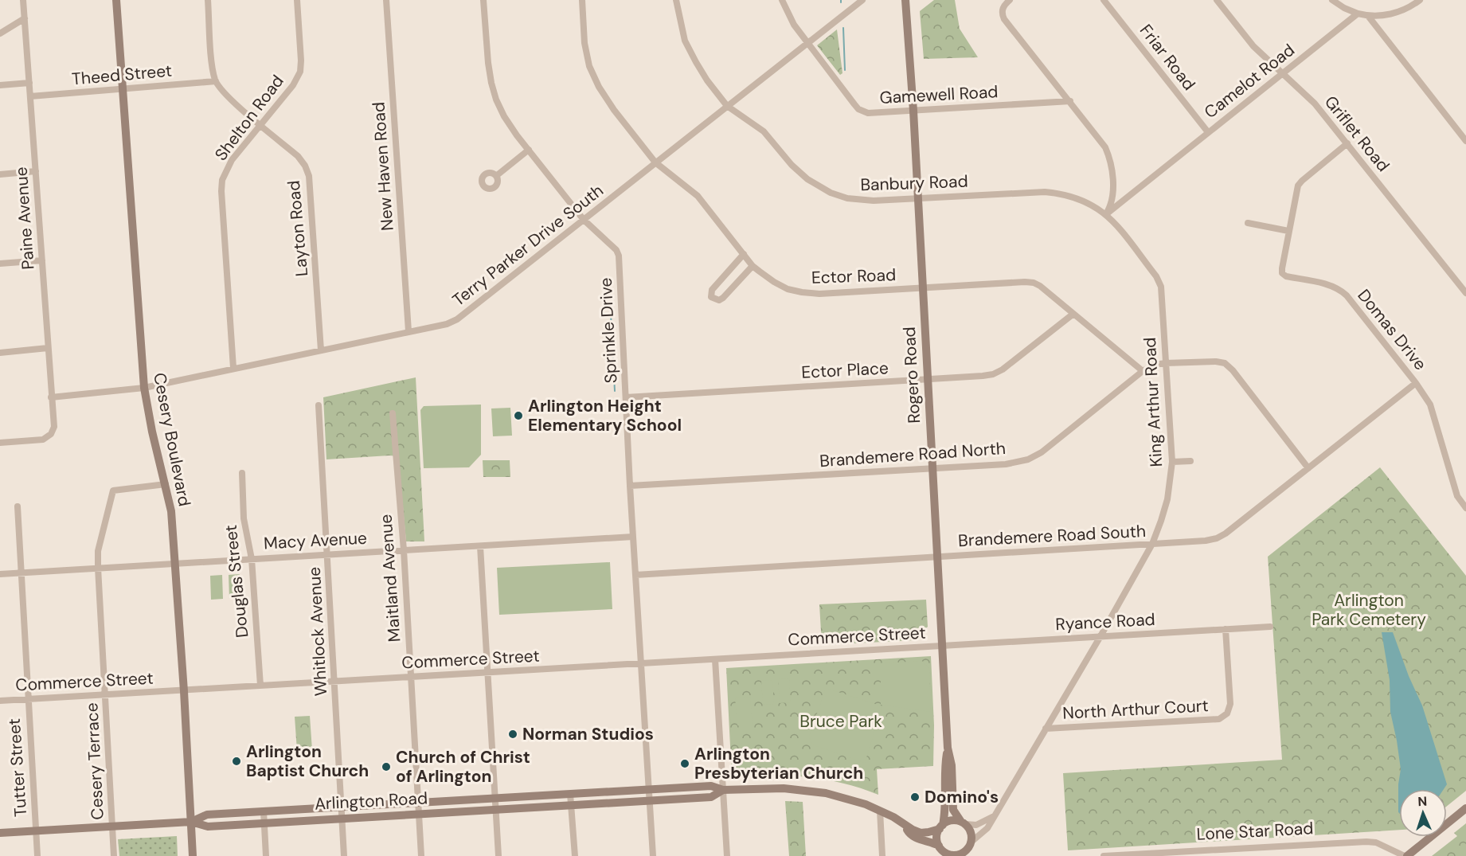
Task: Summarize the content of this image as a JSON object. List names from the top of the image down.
{
  "streets": {
    "main road": [
      "Rogero Road",
      "Cesery Boulevard",
      "Arlington Road",
      "Lone Star Road"
    ],
    "street": [
      "Friar Road",
      "Theed Street",
      "Camelot Road",
      "Gamewell Road",
      "Shelton Road",
      "Griflet Road",
      "New Haven Road",
      "Banbury Road",
      "Paine Avenue",
      "Layton Road",
      "Terry Parker Drive South",
      "Ector Road",
      "Domas Drive",
      "Sprinkle Drive",
      "Ector Place",
      "King Arthur Road",
      "Brandemere Road North",
      "Brandemere Road South",
      "Macy Avenue",
      "Maitland Avenue",
      "Douglas Street",
      "Ryance Road",
      "Whitlock Avenue",
      "Commerce Street",
      "North Arthur Court",
      "Cesery Terrace",
      "Tutter Street"
    ]
  },
  "crossings": [
    ["Friar Road", "Camelot Road"],
    ["Theed Street", "Paine Avenue"],
    ["Theed Street", "Layton Road"],
    ["Theed Street", "Cesery Boulevard"],
    ["Camelot Road", "Griflet Road"],
    ["Camelot Road", "Banbury Road"],
    ["Camelot Road", "King Arthur Road"],
    ["Gamewell Road", "Terry Parker Drive South"],
    ["Gamewell Road", "Rogero Road"],
    ["Shelton Road", "Layton Road"],
    ["Shelton Road", "Terry Parker Drive South"],
    ["Griflet Road", "Domas Drive"],
    ["New Haven Road", "Terry Parker Drive South"],
    ["Banbury Road", "Terry Parker Drive South"],
    ["Banbury Road", "Rogero Road"],
    ["Banbury Road", "King Arthur Road"],
    ["Paine Avenue", "Terry Parker Drive South"],
    ["Layton Road", "Terry Parker Drive South"],
    ["Terry Parker Drive South", "Ector Road"],
    ["Terry Parker Drive South", "Sprinkle Drive"],
    ["Terry Parker Drive South", "Cesery Boulevard"],
    ["Ector Road", "Ector Place"],
    ["Ector Road", "Rogero Road"],
    ["Ector Road", "Brandemere Road North"],
    ["Domas Drive", "Brandemere Road South"],
    ["Sprinkle Drive", "Ector Place"],
    ["Sprinkle Drive", "Brandemere Road North"],
    ["Sprinkle Drive", "Brandemere Road South"],
    ["Sprinkle Drive", "Macy Avenue"],
    ["Sprinkle Drive", "Commerce Street"],
    ["Sprinkle Drive", "Arlington Road"],
    ["Ector Place", "Rogero Road"],
    ["Rogero Road", "King Arthur Road"],
    ["Rogero Road", "Brandemere Road North"],
    ["Rogero Road", "Brandemere Road South"],
    ["Rogero Road", "Ryance Road"],
    ["Rogero Road", "Commerce Street"],
    ["Rogero Road", "Arlington Road"],
    ["King Arthur Road", "Brandemere Road North"],
    ["King Arthur Road", "Brandemere Road South"],
    ["King Arthur Road", "Ryance Road"],
    ["King Arthur Road", "North Arthur Court"],
    ["King Arthur Road", "Arlington Road"],
    ["Cesery Boulevard", "Macy Avenue"],
    ["Cesery Boulevard", "Commerce Street"],
    ["Cesery Boulevard", "Cesery Terrace"],
    ["Cesery Boulevard", "Arlington Road"],
    ["Brandemere Road North", "Brandemere Road South"],
    ["Macy Avenue", "Maitland Avenue"],
    ["Macy Avenue", "Douglas Street"],
    ["Macy Avenue", "Whitlock Avenue"],
    ["Macy Avenue", "Cesery Terrace"],
    ["Macy Avenue", "Tutter Street"],
    ["Maitland Avenue", "Commerce Street"],
    ["Maitland Avenue", "Arlington Road"],
    ["Douglas Street", "Commerce Street"],
    ["Ryance Road", "Commerce Street"],
    ["Ryance Road", "North Arthur Court"],
    ["Whitlock Avenue", "Commerce Street"],
    ["Whitlock Avenue", "Arlington Road"],
    ["Commerce Street", "Cesery Terrace"],
    ["Commerce Street", "Tutter Street"],
    ["Cesery Terrace", "Arlington Road"],
    ["Tutter Street", "Arlington Road"]
  ],
  "parks": ["Arlington Park Cemetery", "Bruce Park"],
  "places": [
    "Arlington Height Elementary School",
    "Norman Studios",
    "Arlington Baptist Church",
    "Arlington Presbyterian Church",
    "Church of Christ of Arlington",
    "Domino's"
  ],
  "north": "top"
}
